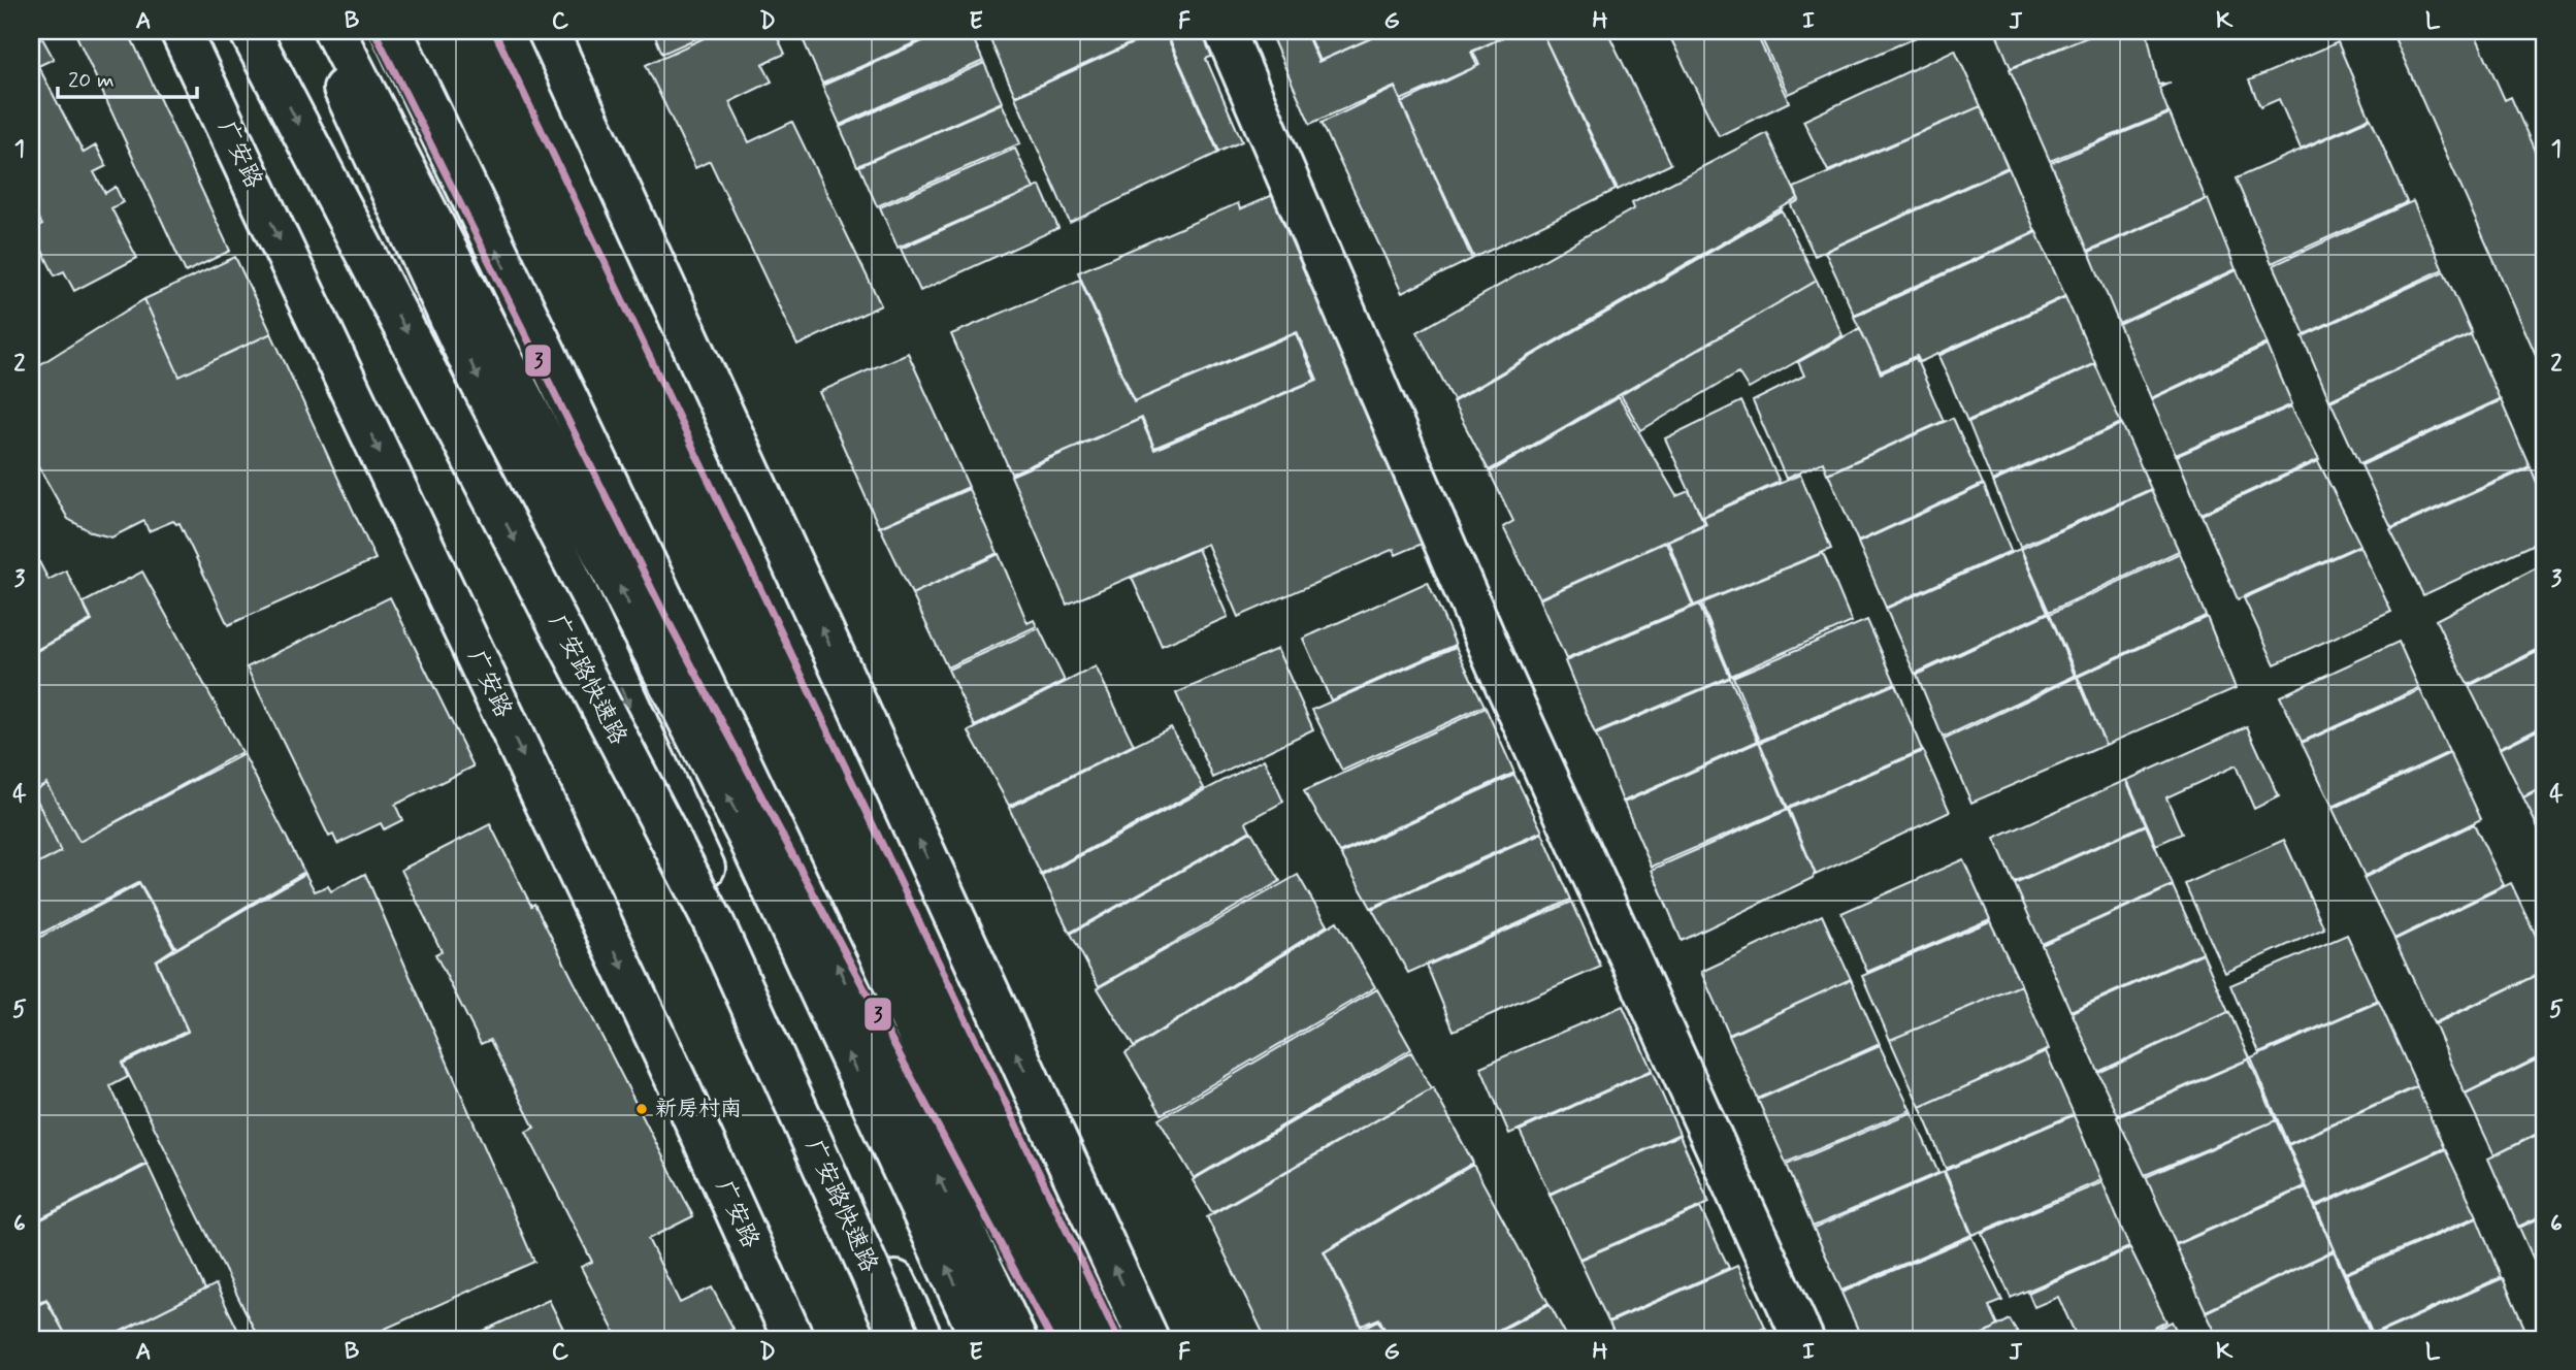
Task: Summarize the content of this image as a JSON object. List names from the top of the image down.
{
  "streets": {
    "main road": ["广安路", "广安路快速路"]
  },
  "places": ["新房村南"],
  "lines": ["transit line 3"],
  "scale_bar": "20 m",
  "grid": {
    "columns": [
      "A",
      "B",
      "C",
      "D",
      "E",
      "F",
      "G",
      "H",
      "I",
      "J",
      "K",
      "L"
    ],
    "rows": [
      "1",
      "2",
      "3",
      "4",
      "5",
      "6"
    ]
  }
}
